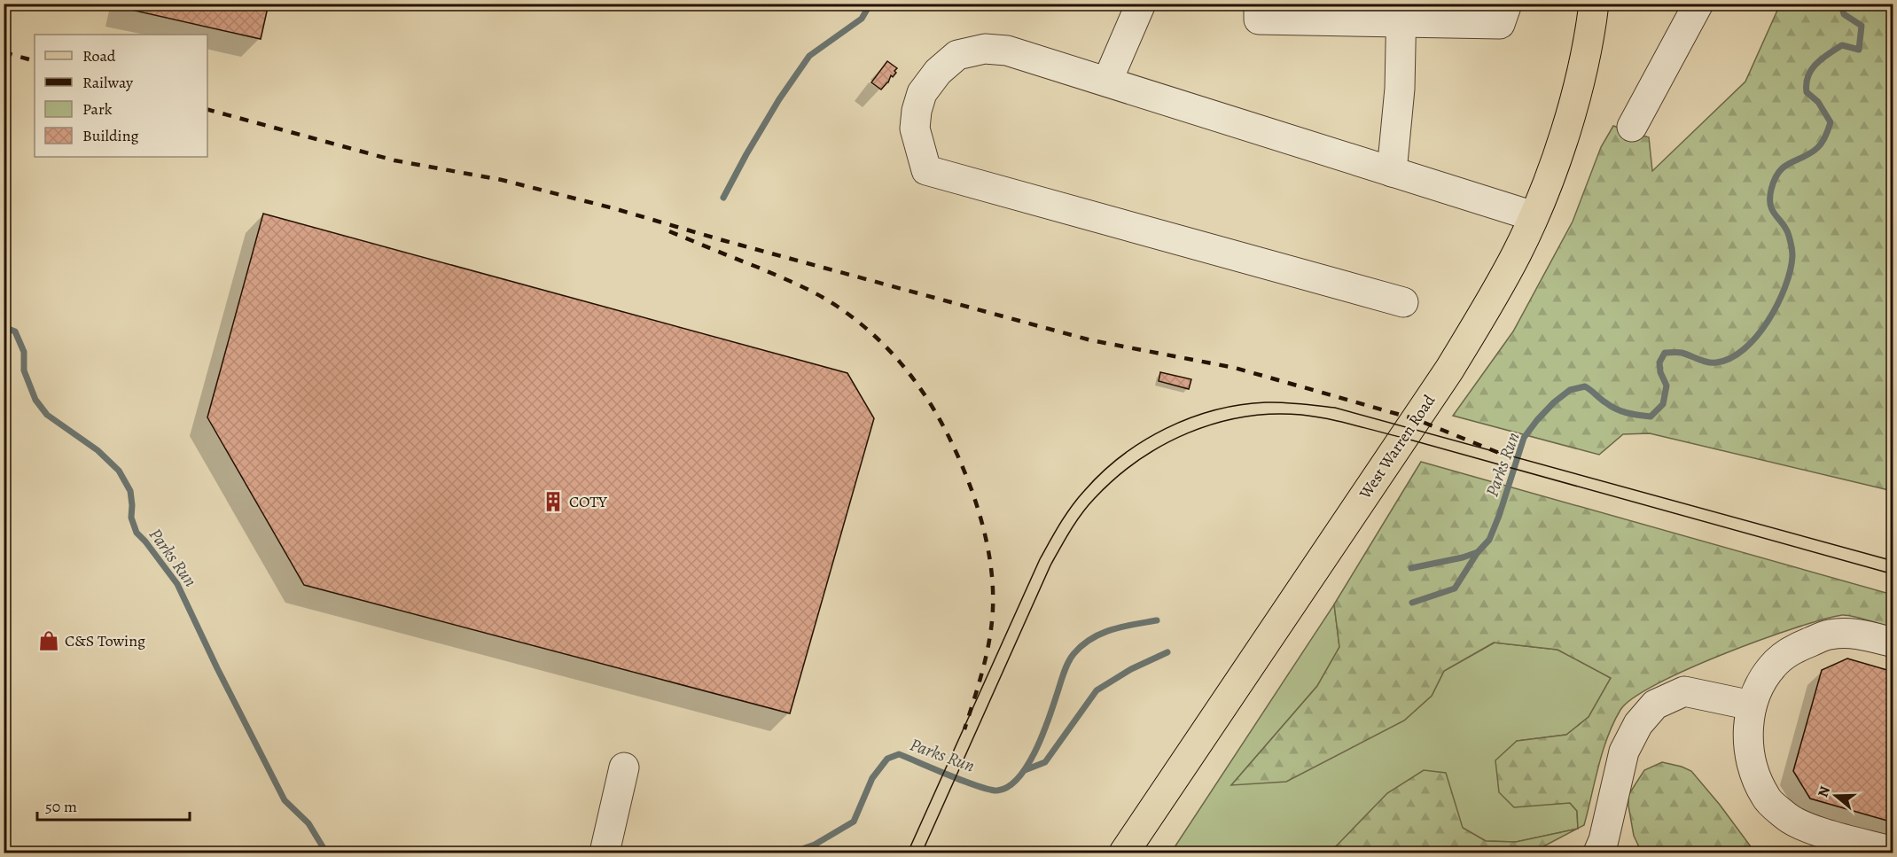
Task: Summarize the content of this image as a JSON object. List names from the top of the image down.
{
  "streets": {
    "main road": ["West Warren Road"]
  },
  "water": ["Parks Run"],
  "places": {
    "building": ["COTY"],
    "shop": ["C&S Towing"]
  },
  "legend": [
    "Road",
    "Railway",
    "Park",
    "Building"
  ],
  "scale_bar": "50 m",
  "north": "left"
}
